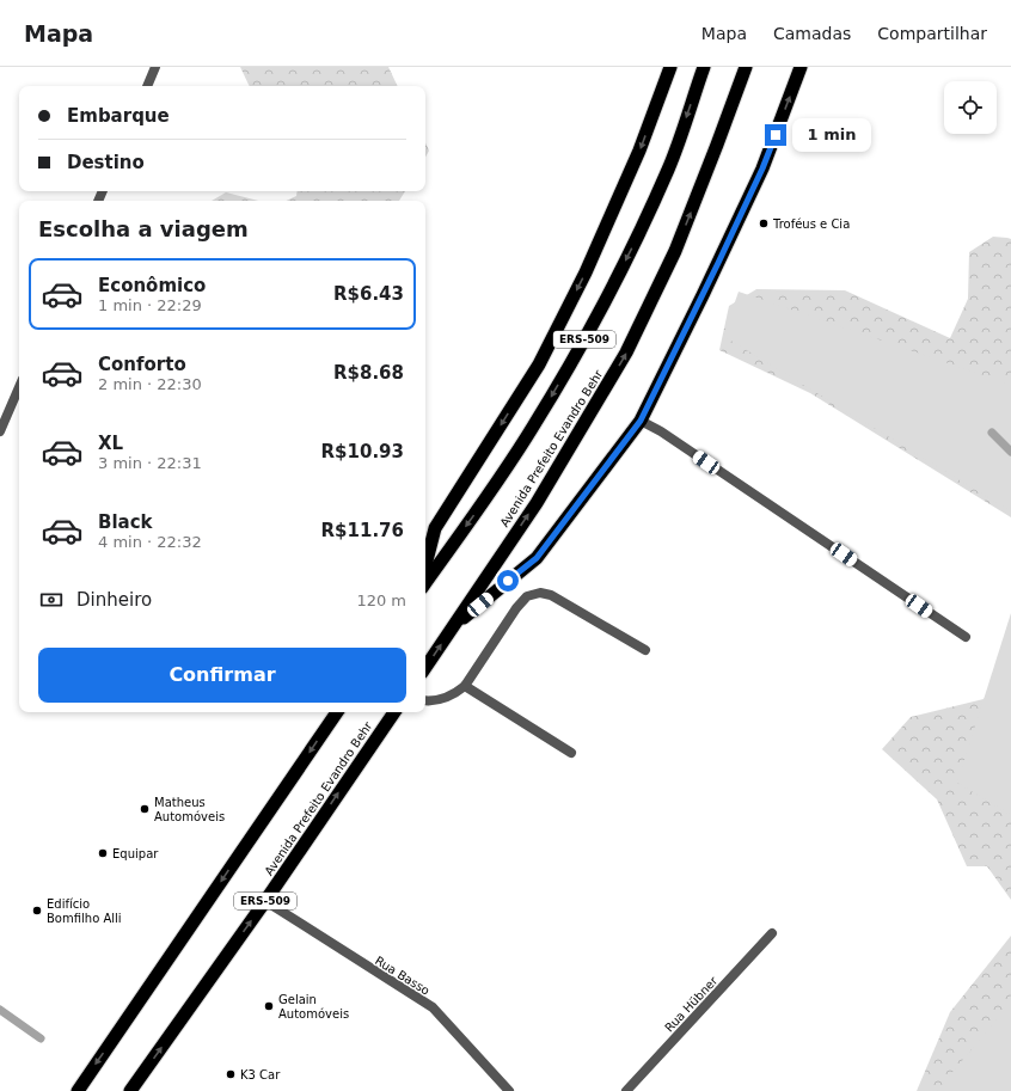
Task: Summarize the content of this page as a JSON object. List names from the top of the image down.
{
  "streets": {
    "highway": ["ERS-509", "Avenida Prefeito Evandro Behr"],
    "street": ["Rua Basso", "Rua Hübner"]
  },
  "crossings": [
    ["ERS-509", "Avenida Prefeito Evandro Behr"],
    ["Avenida Prefeito Evandro Behr", "Rua Basso"]
  ],
  "places": [
    "Troféus e Cia",
    "Matheus Automóveis",
    "Equipar",
    "Edifício Bomfilho Alli",
    "Gelain Automóveis",
    "K3 Car"
  ],
  "page": {
    "header": "Mapa",
    "nav": ["Mapa", "Camadas", "Compartilhar"],
    "banner": ["Embarque", "Destino"],
    "bubble": "1 min",
    "heading": "Escolha a viagem",
    "list": [
      {
        "name": "Econômico",
        "note": "1 min · 22:29",
        "value": "R$6.43"
      },
      {
        "name": "Conforto",
        "note": "2 min · 22:30",
        "value": "R$8.68"
      },
      {
        "name": "XL",
        "note": "3 min · 22:31",
        "value": "R$10.93"
      },
      {
        "name": "Black",
        "note": "4 min · 22:32",
        "value": "R$11.76"
      }
    ],
    "pay": ["Dinheiro", "120 m"],
    "buttons": "Confirmar"
  }
}
